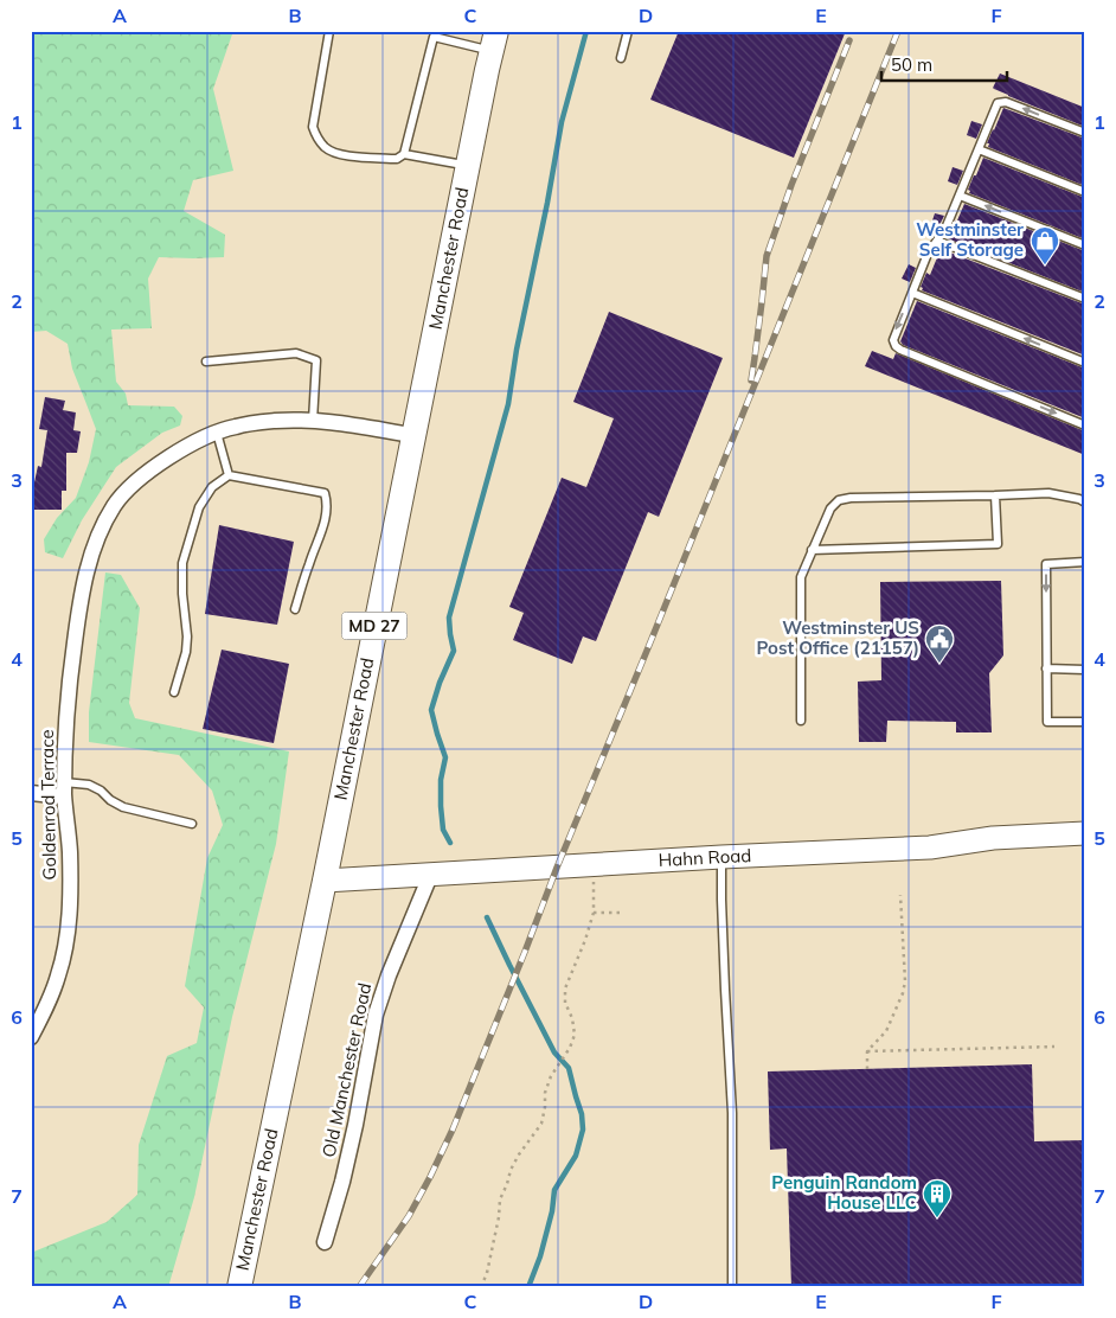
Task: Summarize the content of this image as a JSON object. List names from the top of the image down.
{
  "streets": {
    "main road": ["Manchester Road", "MD 27", "Hahn Road"],
    "street": ["Goldenrod Terrace", "Old Manchester Road"]
  },
  "crossings": [
    ["Manchester Road", "Goldenrod Terrace"],
    ["Manchester Road", "Hahn Road"],
    ["Hahn Road", "Old Manchester Road"]
  ],
  "places": {
    "shop": ["Westminster Self Storage"],
    "public building": ["Westminster US Post Office (21157)"],
    "building": ["Penguin Random House LLC"]
  },
  "scale_bar": "50 m",
  "grid": {
    "columns": [
      "A",
      "B",
      "C",
      "D",
      "E",
      "F"
    ],
    "rows": [
      "1",
      "2",
      "3",
      "4",
      "5",
      "6",
      "7"
    ]
  }
}
